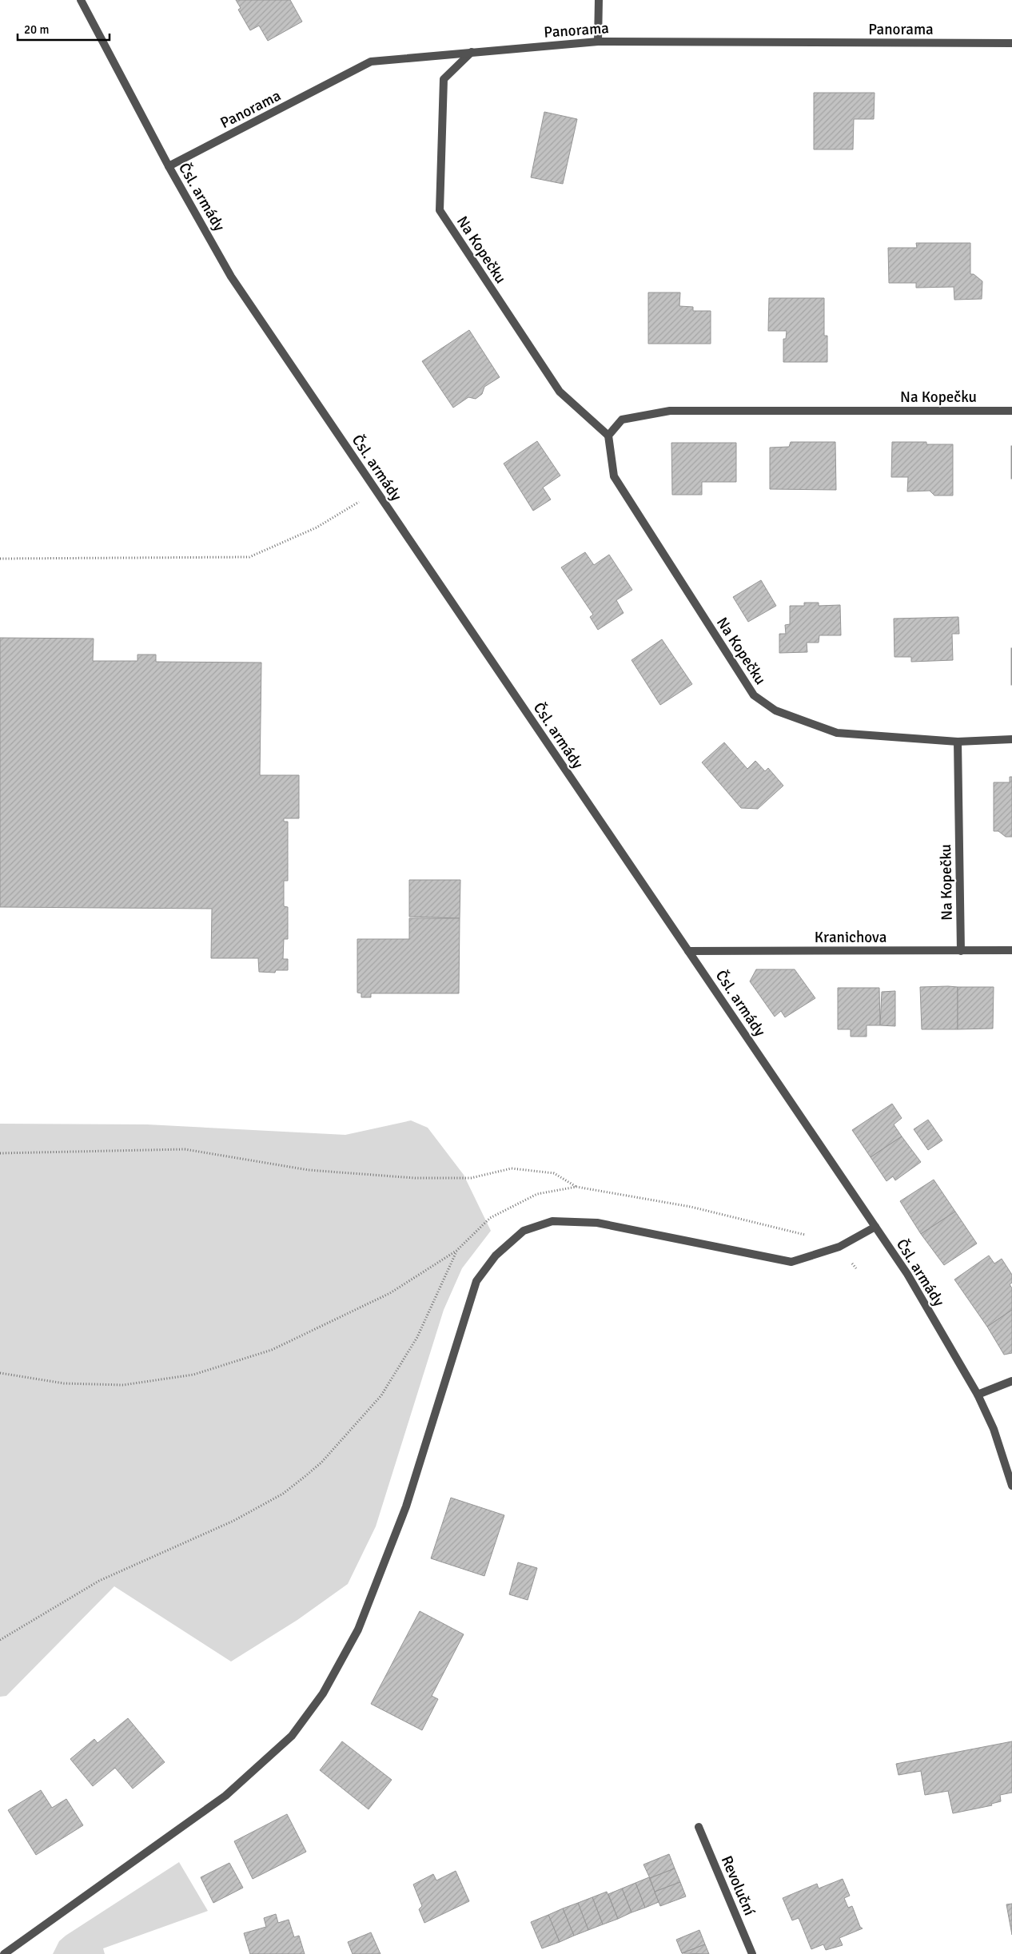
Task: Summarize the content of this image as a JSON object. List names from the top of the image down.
{
  "streets": {
    "street": [
      "Panorama",
      "Čsl. armády",
      "Na Kopečku",
      "Kranichova",
      "Revoluční"
    ]
  },
  "crossings": [
    ["Panorama", "Čsl. armády"],
    ["Panorama", "Na Kopečku"],
    ["Čsl. armády", "Kranichova"],
    ["Na Kopečku", "Kranichova"]
  ],
  "scale_bar": "20 m"
}
